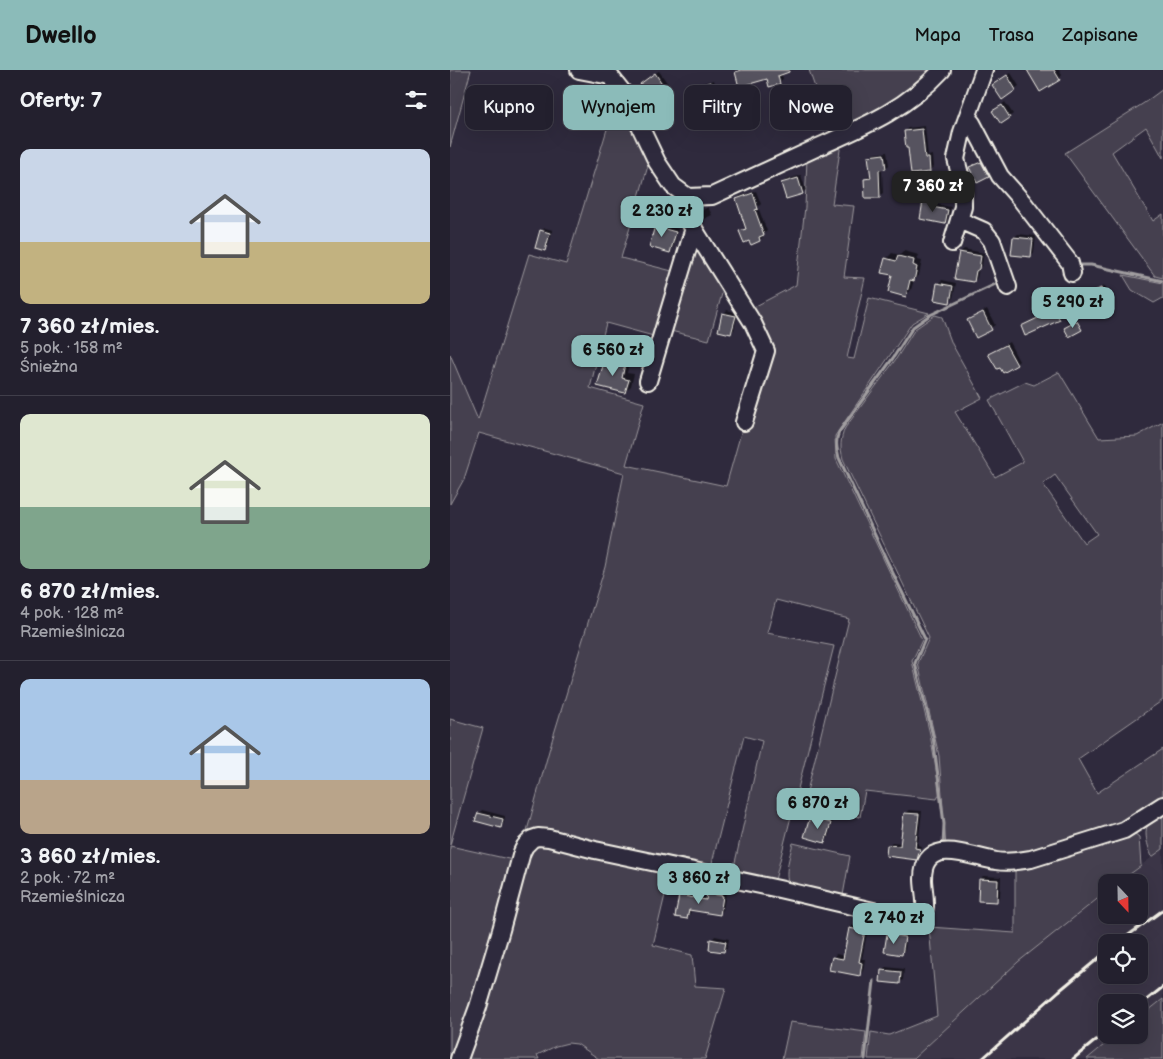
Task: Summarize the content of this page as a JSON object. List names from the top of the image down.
{
  "north": "bottom",
  "page": {
    "header": "Dwello",
    "nav": ["Mapa", "Trasa", "Zapisane"],
    "heading": "Oferty: 7",
    "chip": [
      "Kupno",
      "Wynajem",
      "Filtry",
      "Nowe"
    ],
    "list": [
      {
        "name": "7 360 zł/mies.",
        "note": "5 pok. · 158 m² · Śnieżna"
      },
      {
        "name": "6 870 zł/mies.",
        "note": "4 pok. · 128 m² · Rzemieślnicza"
      },
      {
        "name": "3 860 zł/mies.",
        "note": "2 pok. · 72 m² · Rzemieślnicza"
      }
    ],
    "price": [
      "7 360 zł",
      "2 230 zł",
      "5 290 zł",
      "6 560 zł",
      "6 870 zł",
      "3 860 zł",
      "2 740 zł"
    ]
  }
}
